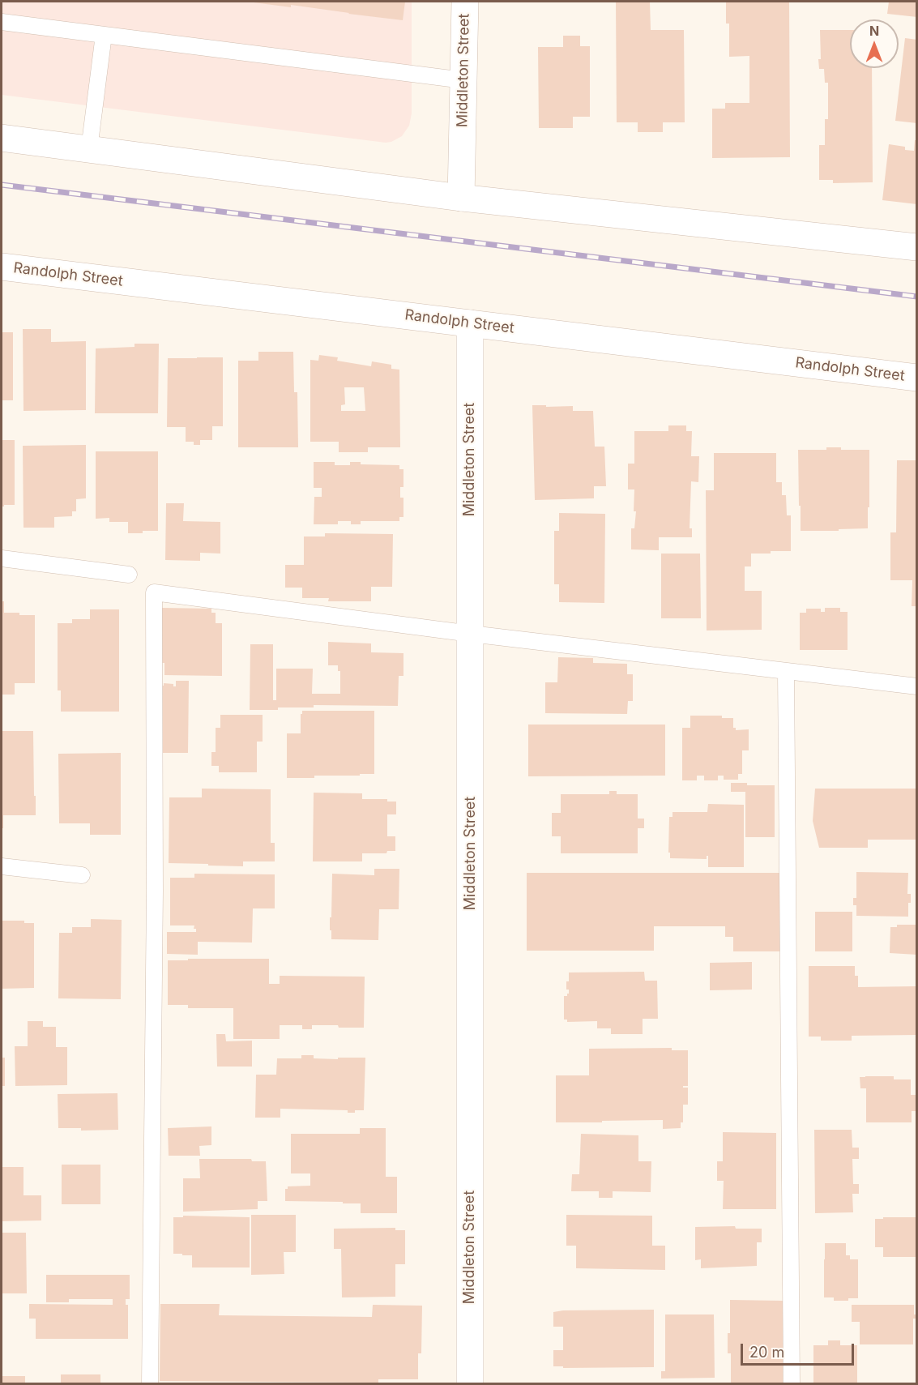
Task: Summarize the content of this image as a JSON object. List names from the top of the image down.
{
  "streets": {
    "street": ["Middleton Street", "Randolph Street"]
  },
  "crossings": [
    ["Middleton Street", "Randolph Street"]
  ],
  "scale_bar": "20 m",
  "north": "top"
}
